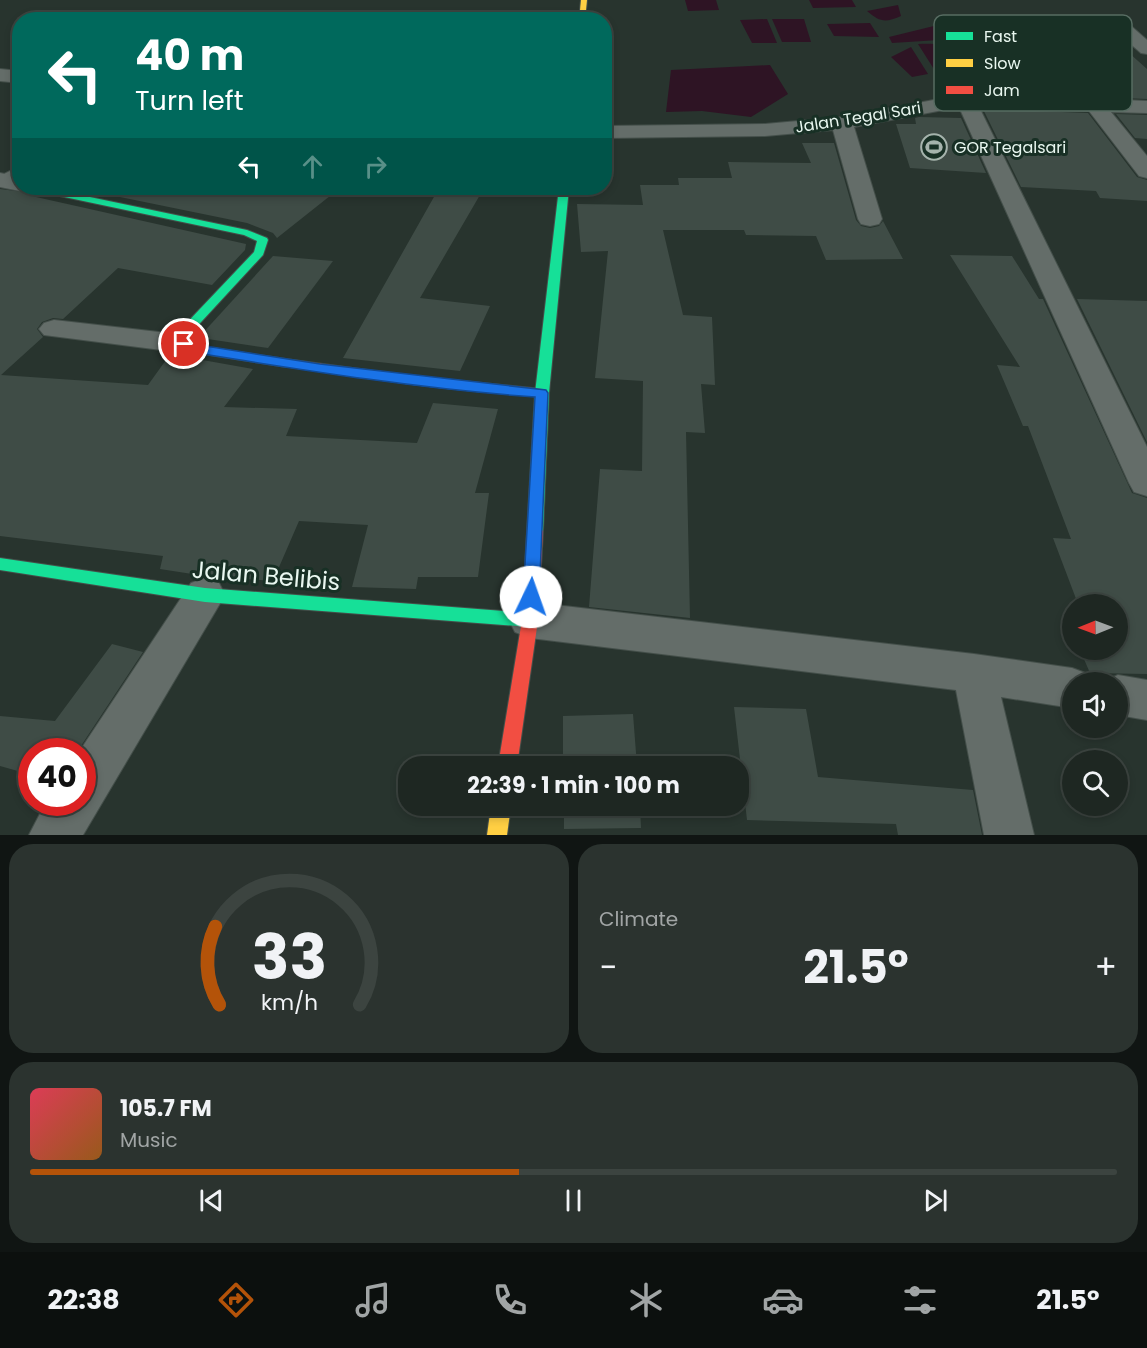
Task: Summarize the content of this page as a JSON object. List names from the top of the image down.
{
  "streets": {
    "street": ["Jalan Tegal Sari", "Jalan Belibis"]
  },
  "places": {
    "sports": ["GOR Tegalsari"]
  },
  "legend": ["Fast", "Slow", "Jam"],
  "north": "left",
  "page": {
    "turn": ["40 m", "Turn left"],
    "limit": "40",
    "trip": "22:39 · 1 min · 100 m",
    "tile": "Climate",
    "heat": ["−", "21.5°", "+"],
    "song": ["105.7 FM", "Music"],
    "tabs": ["22:38", "21.5°"],
    "gauge": ["33", "km/h"]
  }
}
